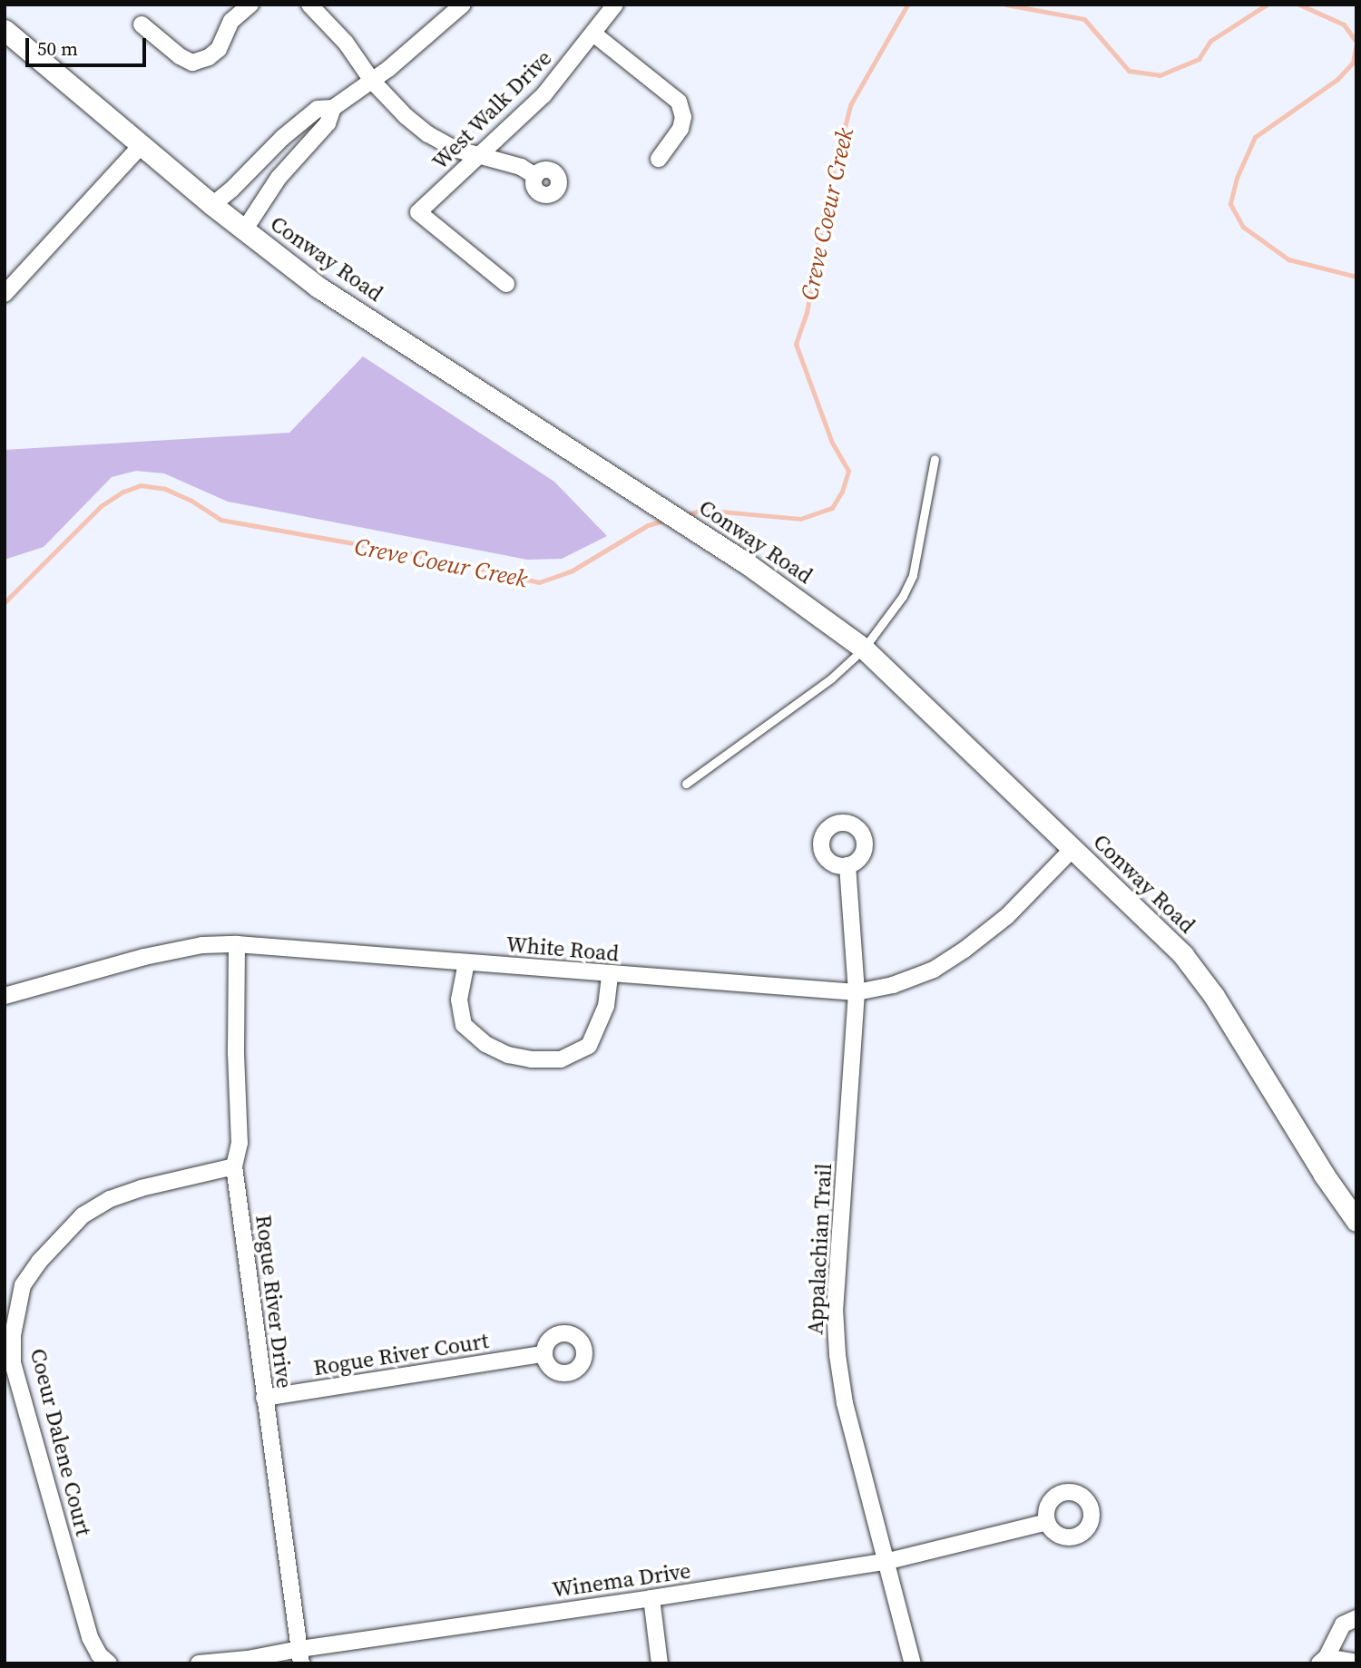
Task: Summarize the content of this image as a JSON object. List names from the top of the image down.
{
  "streets": {
    "street": [
      "West Walk Drive",
      "Conway Road",
      "White Road",
      "Appalachian Trail",
      "Rogue River Drive",
      "Rogue River Court",
      "Coeur Dalene Court",
      "Winema Drive"
    ]
  },
  "crossings": [
    ["Conway Road", "White Road"],
    ["White Road", "Appalachian Trail"],
    ["White Road", "Rogue River Drive"],
    ["Appalachian Trail", "Winema Drive"],
    ["Rogue River Drive", "Rogue River Court"],
    ["Rogue River Drive", "Coeur Dalene Court"],
    ["Rogue River Drive", "Winema Drive"]
  ],
  "water": ["Creve Coeur Creek"],
  "scale_bar": "50 m"
}
